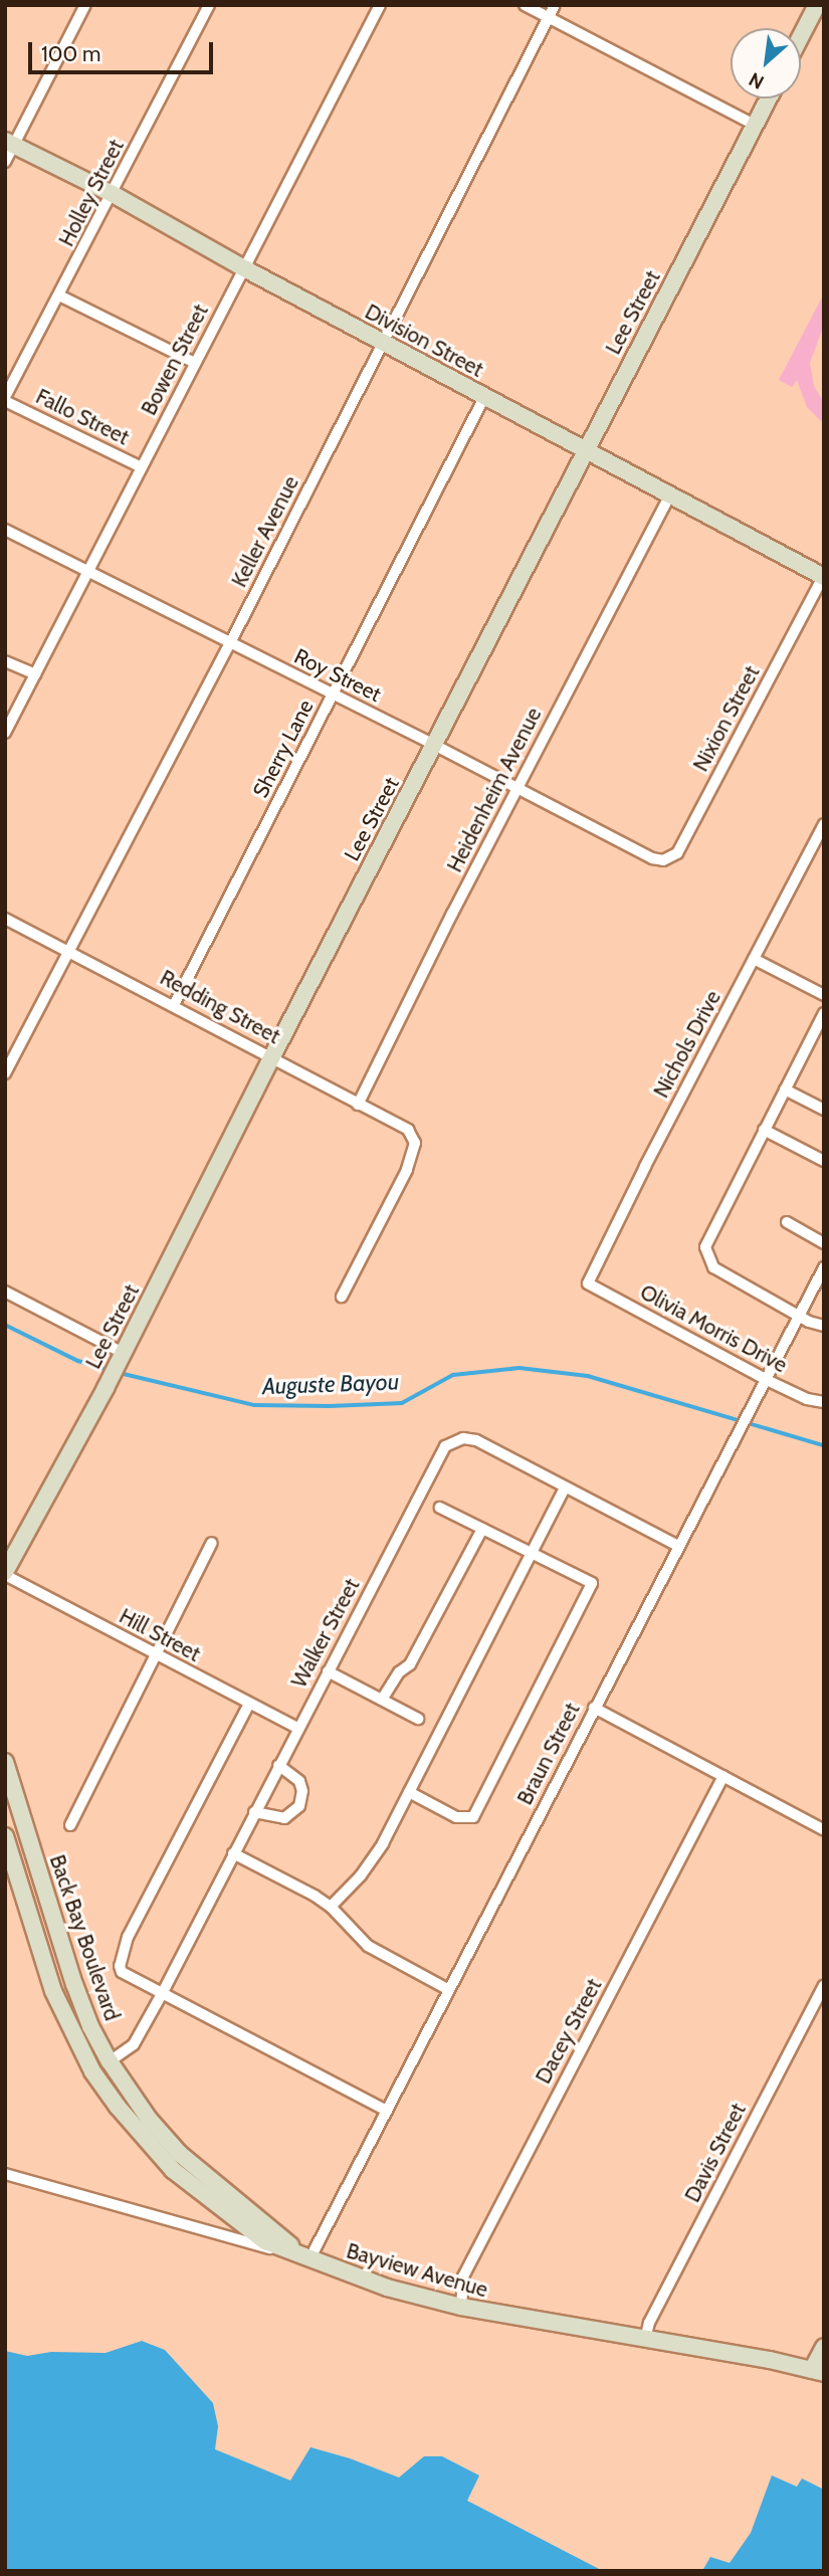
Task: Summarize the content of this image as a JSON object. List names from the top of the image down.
{
  "streets": {
    "main road": [
      "Lee Street",
      "Division Street",
      "Back Bay Boulevard",
      "Bayview Avenue"
    ],
    "street": [
      "Holley Street",
      "Bowen Street",
      "Fallo Street",
      "Keller Avenue",
      "Roy Street",
      "Nixion Street",
      "Sherry Lane",
      "Heidenheim Avenue",
      "Redding Street",
      "Nichols Drive",
      "Olivia Morris Drive",
      "Walker Street",
      "Hill Street",
      "Braun Street",
      "Dacey Street",
      "Davis Street"
    ]
  },
  "crossings": [
    ["Holley Street", "Division Street"],
    ["Holley Street", "Fallo Street"],
    ["Lee Street", "Division Street"],
    ["Lee Street", "Roy Street"],
    ["Lee Street", "Redding Street"],
    ["Lee Street", "Hill Street"],
    ["Division Street", "Bowen Street"],
    ["Division Street", "Keller Avenue"],
    ["Division Street", "Nixion Street"],
    ["Division Street", "Sherry Lane"],
    ["Division Street", "Heidenheim Avenue"],
    ["Bowen Street", "Fallo Street"],
    ["Bowen Street", "Roy Street"],
    ["Keller Avenue", "Roy Street"],
    ["Keller Avenue", "Redding Street"],
    ["Roy Street", "Nixion Street"],
    ["Roy Street", "Sherry Lane"],
    ["Roy Street", "Heidenheim Avenue"],
    ["Sherry Lane", "Redding Street"],
    ["Heidenheim Avenue", "Redding Street"],
    ["Nichols Drive", "Olivia Morris Drive"],
    ["Olivia Morris Drive", "Braun Street"],
    ["Walker Street", "Hill Street"],
    ["Walker Street", "Braun Street"],
    ["Walker Street", "Back Bay Boulevard"],
    ["Braun Street", "Back Bay Boulevard"],
    ["Braun Street", "Bayview Avenue"],
    ["Back Bay Boulevard", "Bayview Avenue"],
    ["Dacey Street", "Bayview Avenue"],
    ["Davis Street", "Bayview Avenue"]
  ],
  "water": ["Auguste Bayou"],
  "scale_bar": "100 m",
  "north": "bottom left"
}
